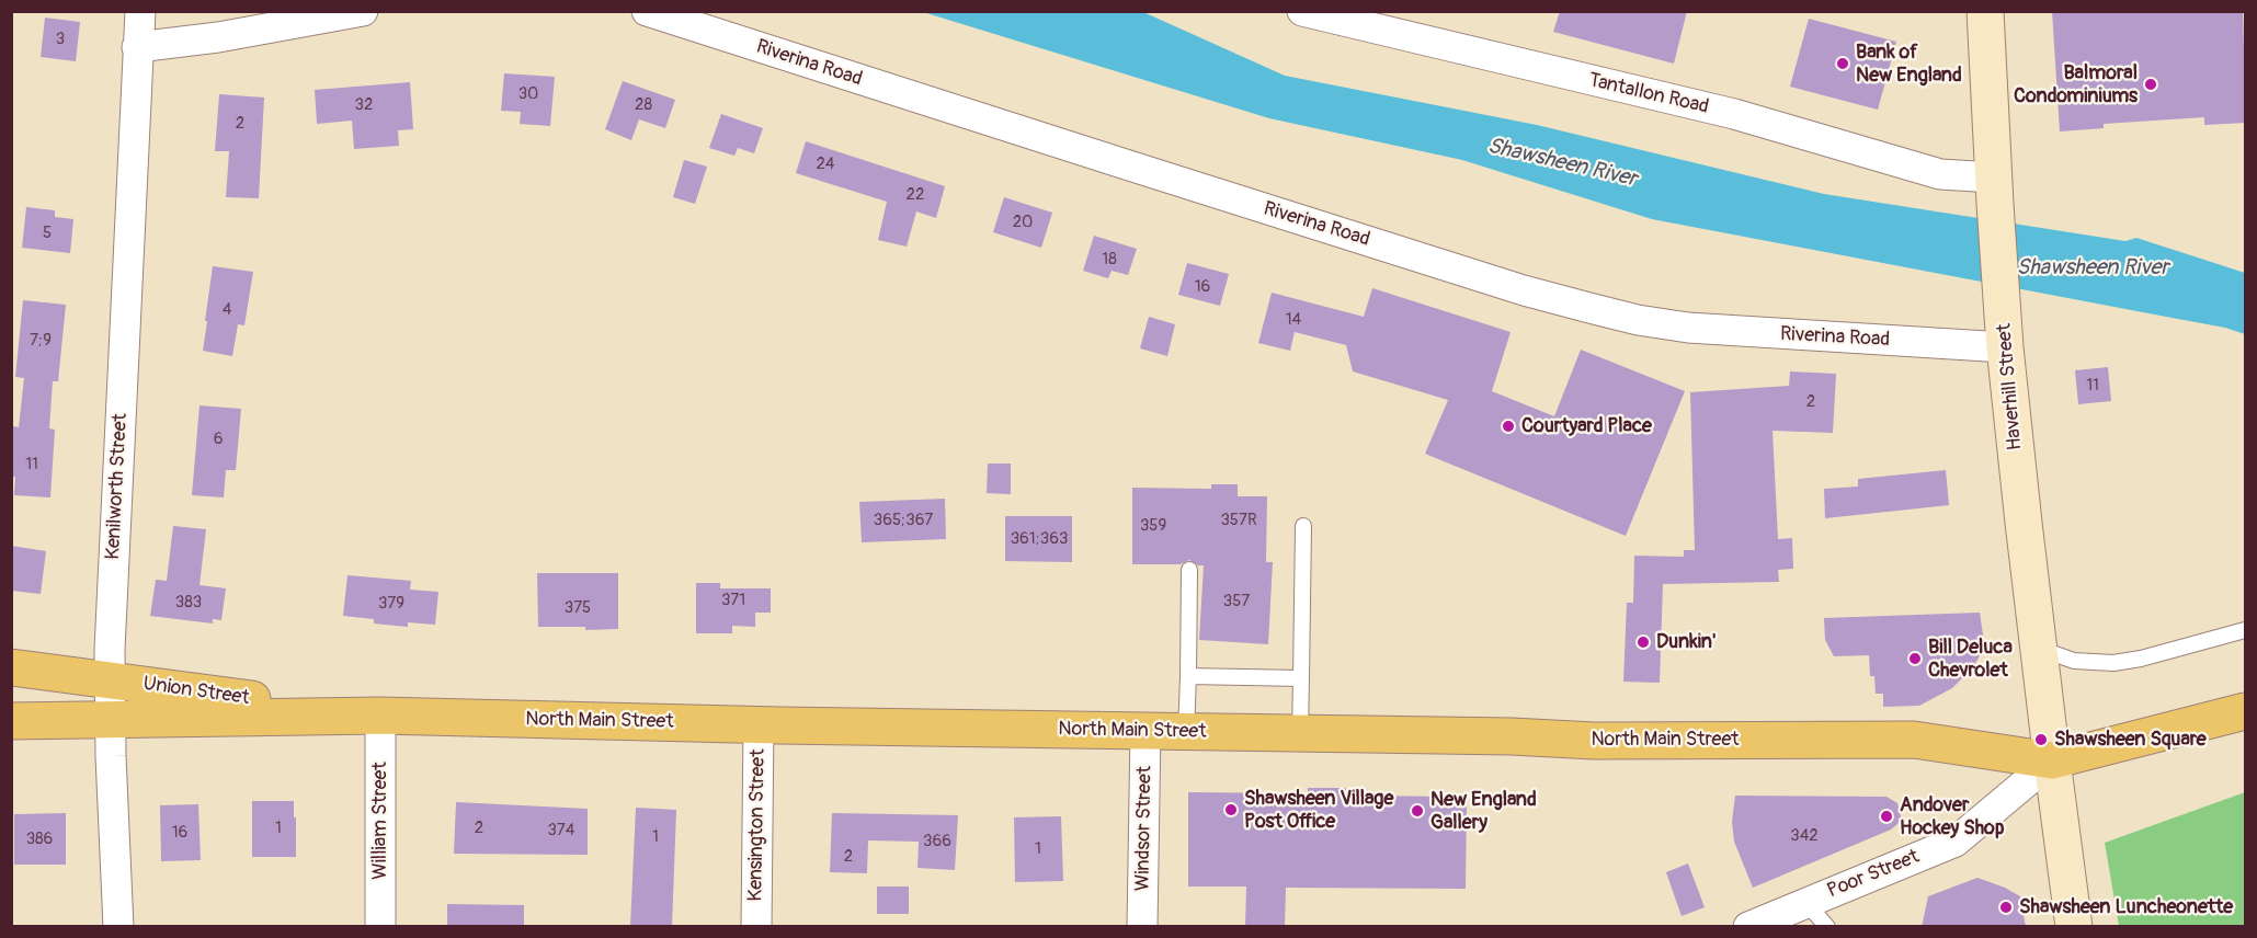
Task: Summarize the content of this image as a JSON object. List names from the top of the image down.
{
  "streets": {
    "main road": ["Haverhill Street", "Union Street", "North Main Street"],
    "street": [
      "Riverina Road",
      "Tantallon Road",
      "Kenilworth Street",
      "William Street",
      "Kensington Street",
      "Windsor Street",
      "Poor Street"
    ]
  },
  "crossings": [
    ["Riverina Road", "Haverhill Street"],
    ["Tantallon Road", "Haverhill Street"],
    ["Haverhill Street", "North Main Street"],
    ["Haverhill Street", "Poor Street"],
    ["Kenilworth Street", "Union Street"],
    ["Kenilworth Street", "North Main Street"],
    ["Union Street", "North Main Street"],
    ["Union Street", "William Street"],
    ["North Main Street", "William Street"],
    ["North Main Street", "Kensington Street"],
    ["North Main Street", "Windsor Street"],
    ["North Main Street", "Poor Street"]
  ],
  "water": ["Shawsheen River"],
  "places": [
    "Bank of New England",
    "Balmoral Condominiums",
    "Courtyard Place",
    "Dunkin'",
    "Bill Deluca Chevrolet",
    "Shawsheen Square",
    "Shawsheen Village Post Office",
    "New England Gallery",
    "Andover Hockey Shop",
    "Shawsheen Luncheonette"
  ],
  "house_numbers": [
    "3",
    "30",
    "32",
    "28",
    "2",
    "24",
    "22",
    "20",
    "5",
    "18",
    "16",
    "4",
    "14",
    "7;9",
    "11",
    "2",
    "6",
    "11",
    "365;367",
    "357R",
    "359",
    "361;363",
    "371",
    "357",
    "383",
    "379",
    "375",
    "1",
    "2",
    "374",
    "16",
    "342",
    "1",
    "386",
    "366",
    "1",
    "2"
  ]
}
